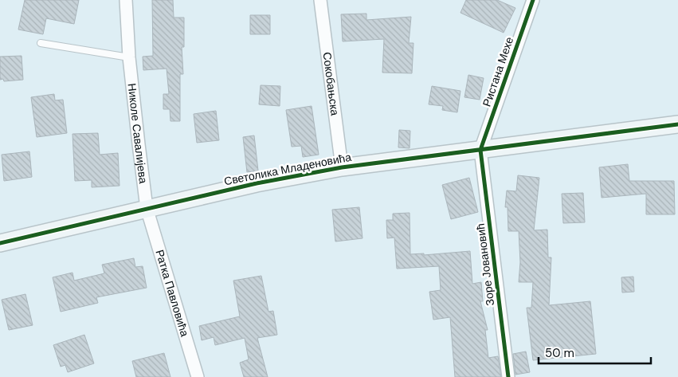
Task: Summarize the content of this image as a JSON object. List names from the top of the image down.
{
  "streets": {
    "street": [
      "Ристана Мехе",
      "Сокобањска",
      "Николе Савалијева",
      "Светолика Младеновића",
      "Зоре Јовановић",
      "Ратка Павловића"
    ]
  },
  "crossings": [
    ["Ристана Мехе", "Светолика Младеновића"],
    ["Ристана Мехе", "Зоре Јовановић"],
    ["Сокобањска", "Светолика Младеновића"],
    ["Николе Савалијева", "Светолика Младеновића"],
    ["Николе Савалијева", "Ратка Павловића"],
    ["Светолика Младеновића", "Зоре Јовановић"],
    ["Светолика Младеновића", "Ратка Павловића"]
  ],
  "scale_bar": "50 m"
}
